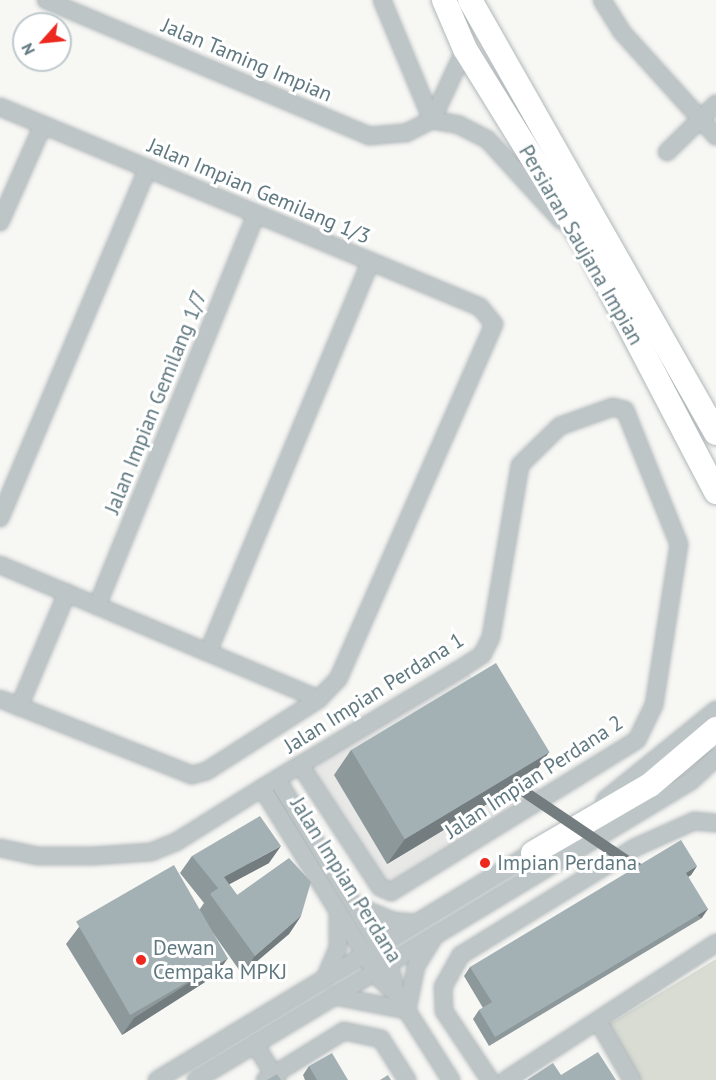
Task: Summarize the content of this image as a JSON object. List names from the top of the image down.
{
  "streets": {
    "highway": ["Persiaran Saujana Impian"],
    "street": [
      "Jalan Taming Impian",
      "Jalan Impian Gemilang 1/3",
      "Jalan Impian Gemilang 1/7",
      "Jalan Impian Perdana 1",
      "Jalan Impian Perdana 2",
      "Jalan Impian Perdana"
    ]
  },
  "crossings": [
    ["Jalan Impian Gemilang 1/3", "Jalan Impian Gemilang 1/7"],
    ["Jalan Impian Perdana 1", "Jalan Impian Perdana 2"],
    ["Jalan Impian Perdana 1", "Jalan Impian Perdana"]
  ],
  "places": ["Impian Perdana", "Dewan Cempaka MPKJ"],
  "north": "bottom left"
}
